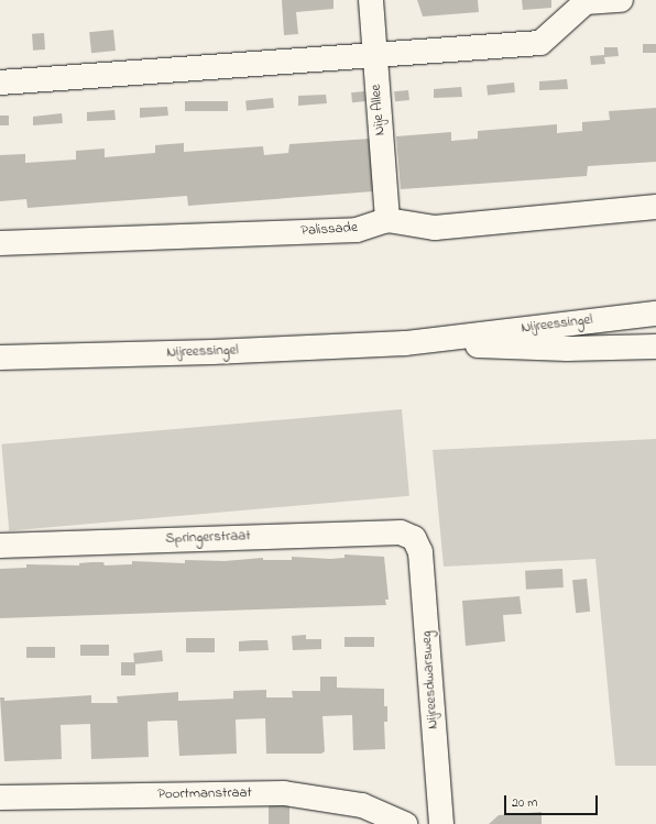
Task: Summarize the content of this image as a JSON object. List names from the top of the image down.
{
  "streets": {
    "street": [
      "Nije Allee",
      "Palissade",
      "Nijreessingel",
      "Springerstraat",
      "Nijreesdwarsweg",
      "Poortmanstraat"
    ]
  },
  "crossings": [
    ["Nije Allee", "Palissade"],
    ["Springerstraat", "Nijreesdwarsweg"]
  ],
  "scale_bar": "20 m"
}
